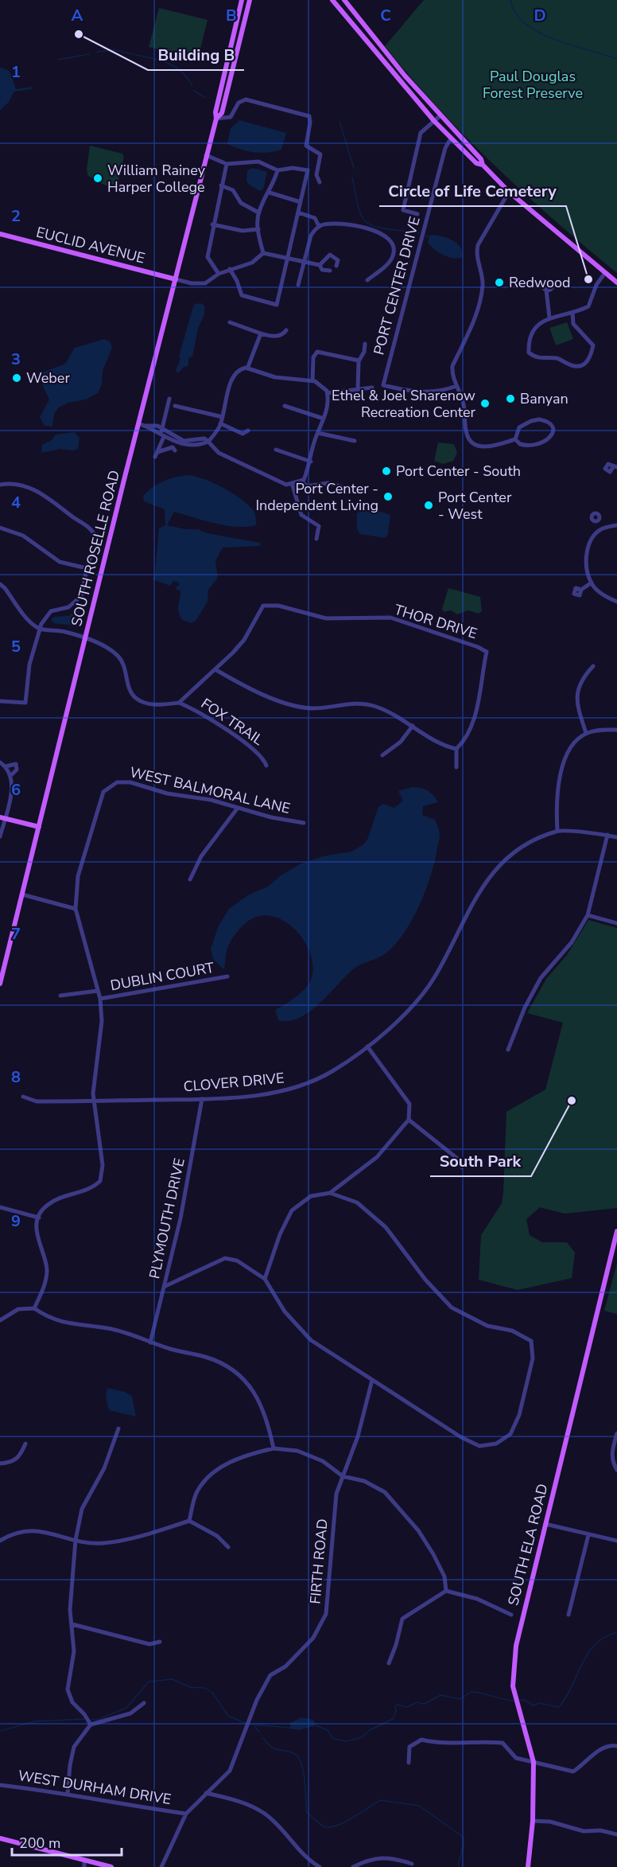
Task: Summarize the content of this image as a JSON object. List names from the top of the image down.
{
  "streets": {
    "main road": ["EUCLID AVENUE", "SOUTH ROSELLE ROAD", "SOUTH ELA ROAD"],
    "street": [
      "PORT CENTER DRIVE",
      "THOR DRIVE",
      "FOX TRAIL",
      "WEST BALMORAL LANE",
      "DUBLIN COURT",
      "CLOVER DRIVE",
      "PLYMOUTH DRIVE",
      "FIRTH ROAD",
      "WEST DURHAM DRIVE"
    ]
  },
  "crossings": [
    ["EUCLID AVENUE", "SOUTH ROSELLE ROAD"],
    ["CLOVER DRIVE", "PLYMOUTH DRIVE"],
    ["FIRTH ROAD", "WEST DURHAM DRIVE"]
  ],
  "parks": ["Paul Douglas Forest Preserve"],
  "places": [
    "Building B",
    "William Rainey Harper College",
    "Circle of Life Cemetery",
    "Redwood",
    "Weber",
    "Banyan",
    "Ethel & Joel Sharenow Recreation Center",
    "Port Center - South",
    "Port Center - Independent Living",
    "Port Center - West",
    "South Park"
  ],
  "scale_bar": "200 m",
  "grid": {
    "columns": [
      "A",
      "B",
      "C",
      "D"
    ],
    "rows": [
      "1",
      "2",
      "3",
      "4",
      "5",
      "6",
      "7",
      "8",
      "9"
    ]
  }
}
